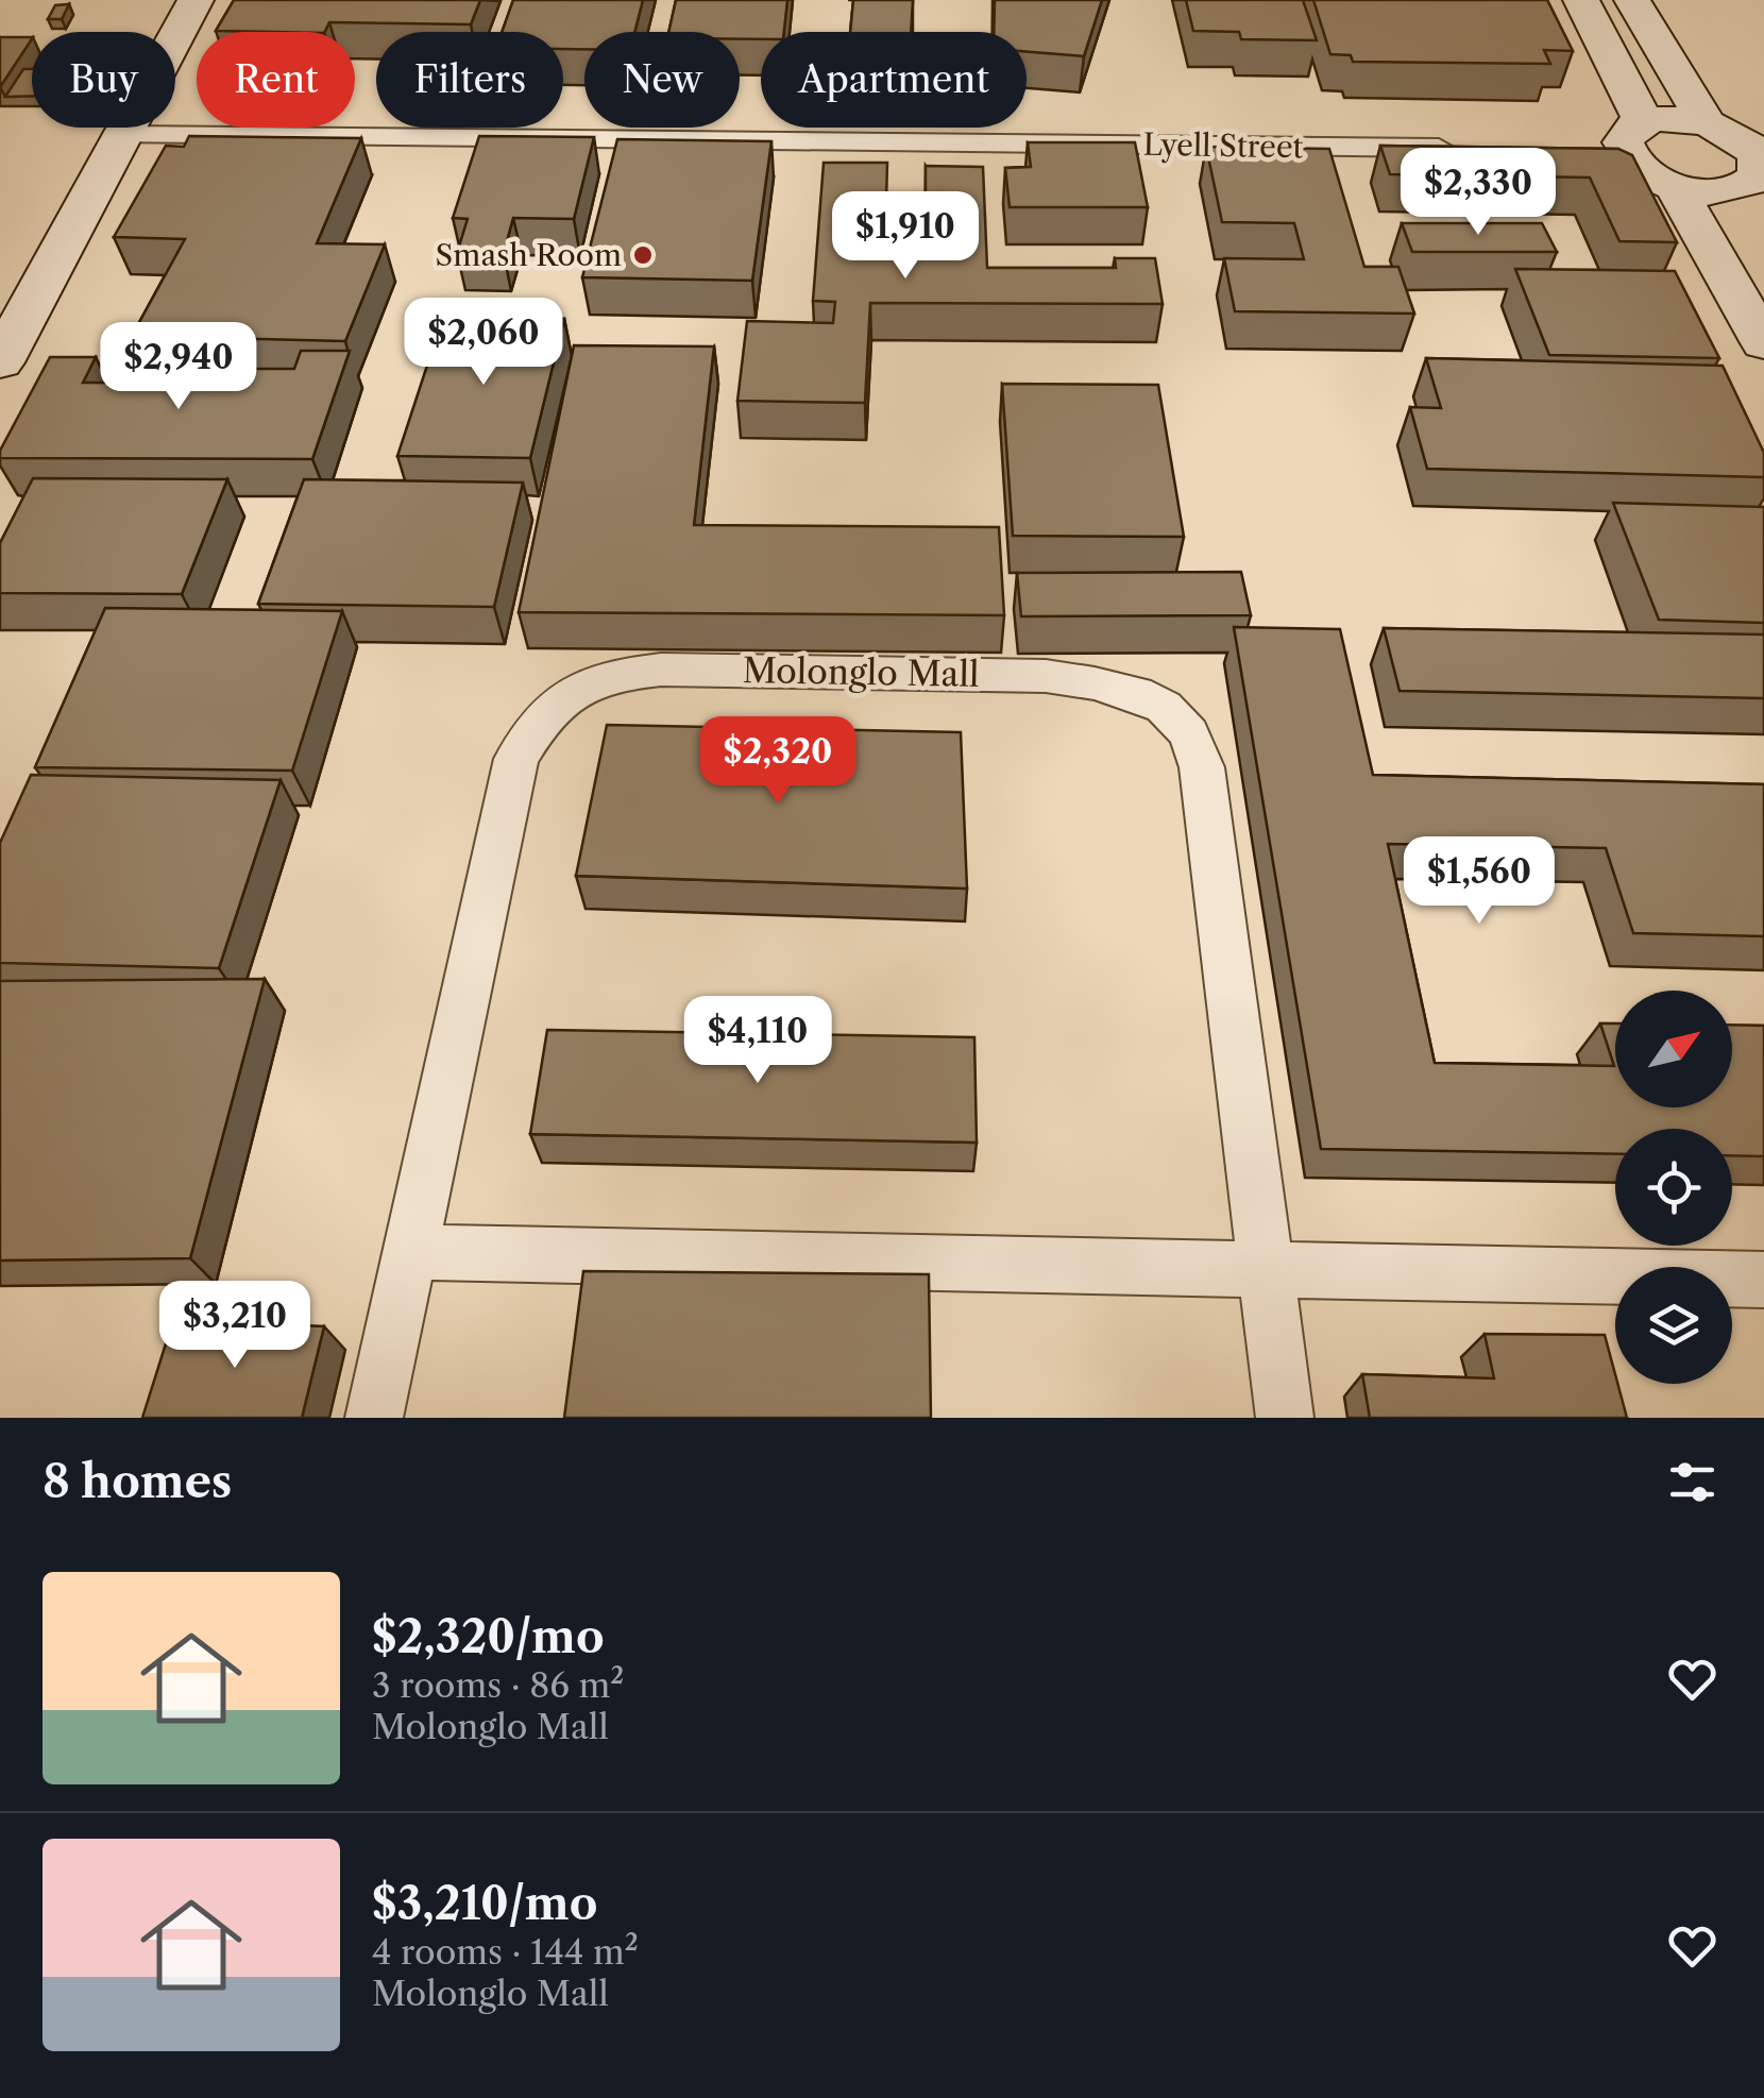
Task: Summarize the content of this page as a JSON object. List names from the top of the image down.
{
  "streets": {
    "street": ["Lyell Street", "Molonglo Mall"]
  },
  "places": ["Smash Room"],
  "north": "top right",
  "page": {
    "chip": [
      "Buy",
      "Rent",
      "Filters",
      "New",
      "Apartment"
    ],
    "price": [
      "$2,330",
      "$1,910",
      "$2,060",
      "$2,940",
      "$2,320",
      "$1,560",
      "$4,110",
      "$3,210"
    ],
    "heading": "8 homes",
    "list": [
      {
        "name": "$2,320/mo",
        "note": "3 rooms · 86 m² · Molonglo Mall"
      },
      {
        "name": "$3,210/mo",
        "note": "4 rooms · 144 m² · Molonglo Mall"
      }
    ]
  }
}
